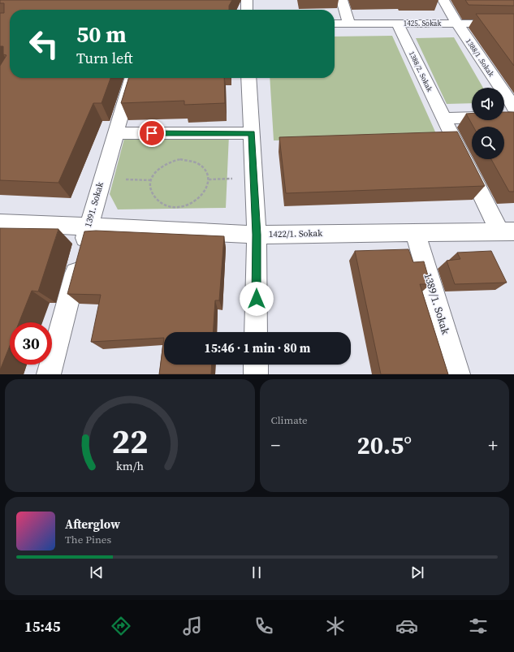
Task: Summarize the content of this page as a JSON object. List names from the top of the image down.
{
  "streets": {
    "street": [
      "1425. Sokak",
      "1388/1 .Sokak",
      "1388/2. Sokak",
      "1391. Sokak",
      "1422/1. Sokak",
      "1389/1. Sokak"
    ]
  },
  "crossings": [
    ["1425. Sokak", "1388/1 .Sokak"],
    ["1425. Sokak", "1388/2. Sokak"],
    ["1388/2. Sokak", "1422/1. Sokak"],
    ["1391. Sokak", "1422/1. Sokak"],
    ["1422/1. Sokak", "1389/1. Sokak"]
  ],
  "page": {
    "turn": ["50 m", "Turn left"],
    "limit": "30",
    "trip": "15:46 · 1 min · 80 m",
    "tile": "Climate",
    "heat": ["−", "20.5°", "+"],
    "song": ["Afterglow", "The Pines"],
    "tabs": "15:45",
    "gauge": ["22", "km/h"]
  }
}
